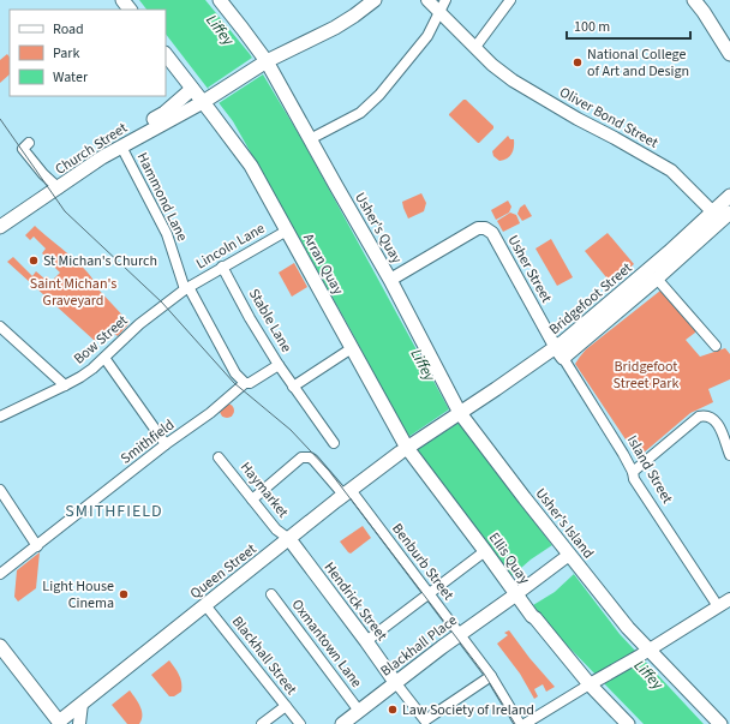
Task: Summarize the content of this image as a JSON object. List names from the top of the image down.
{
  "streets": {
    "main road": [
      "Church Street",
      "Usher's Quay",
      "Arran Quay",
      "Bridgefoot Street",
      "Usher's Island",
      "Ellis Quay",
      "Queen Street",
      "Hendrick Street",
      "Blackhall Place"
    ],
    "street": [
      "Oliver Bond Street",
      "Hammond Lane",
      "Lincoln Lane",
      "Usher Street",
      "Stable Lane",
      "Bow Street",
      "Smithfield",
      "Island Street",
      "Haymarket",
      "Benburb Street",
      "Oxmantown Lane",
      "Blackhall Street"
    ]
  },
  "crossings": [
    ["Oliver Bond Street", "Bridgefoot Street"],
    ["Church Street", "Hammond Lane"],
    ["Church Street", "Usher's Quay"],
    ["Church Street", "Arran Quay"],
    ["Hammond Lane", "Lincoln Lane"],
    ["Hammond Lane", "Bow Street"],
    ["Hammond Lane", "Smithfield"],
    ["Usher's Quay", "Usher Street"],
    ["Usher's Quay", "Bridgefoot Street"],
    ["Usher's Quay", "Usher's Island"],
    ["Lincoln Lane", "Arran Quay"],
    ["Lincoln Lane", "Stable Lane"],
    ["Lincoln Lane", "Bow Street"],
    ["Arran Quay", "Bridgefoot Street"],
    ["Arran Quay", "Ellis Quay"],
    ["Arran Quay", "Queen Street"],
    ["Usher Street", "Bridgefoot Street"],
    ["Usher Street", "Island Street"],
    ["Bridgefoot Street", "Island Street"],
    ["Bridgefoot Street", "Usher's Island"],
    ["Bridgefoot Street", "Ellis Quay"],
    ["Bridgefoot Street", "Queen Street"],
    ["Stable Lane", "Smithfield"],
    ["Haymarket", "Benburb Street"],
    ["Haymarket", "Queen Street"],
    ["Haymarket", "Hendrick Street"],
    ["Ellis Quay", "Queen Street"],
    ["Ellis Quay", "Blackhall Place"],
    ["Benburb Street", "Queen Street"],
    ["Benburb Street", "Blackhall Place"],
    ["Queen Street", "Hendrick Street"],
    ["Queen Street", "Blackhall Street"],
    ["Hendrick Street", "Blackhall Place"],
    ["Oxmantown Lane", "Blackhall Place"]
  ],
  "districts": ["SMITHFIELD"],
  "water": ["Liffey"],
  "parks": ["Saint Michan's Graveyard", "Bridgefoot Street Park"],
  "places": [
    "National College of Art and Design",
    "St Michan's Church",
    "Light House Cinema",
    "Law Society of Ireland"
  ],
  "legend": ["Road", "Park", "Water"],
  "scale_bar": "100 m"
}
